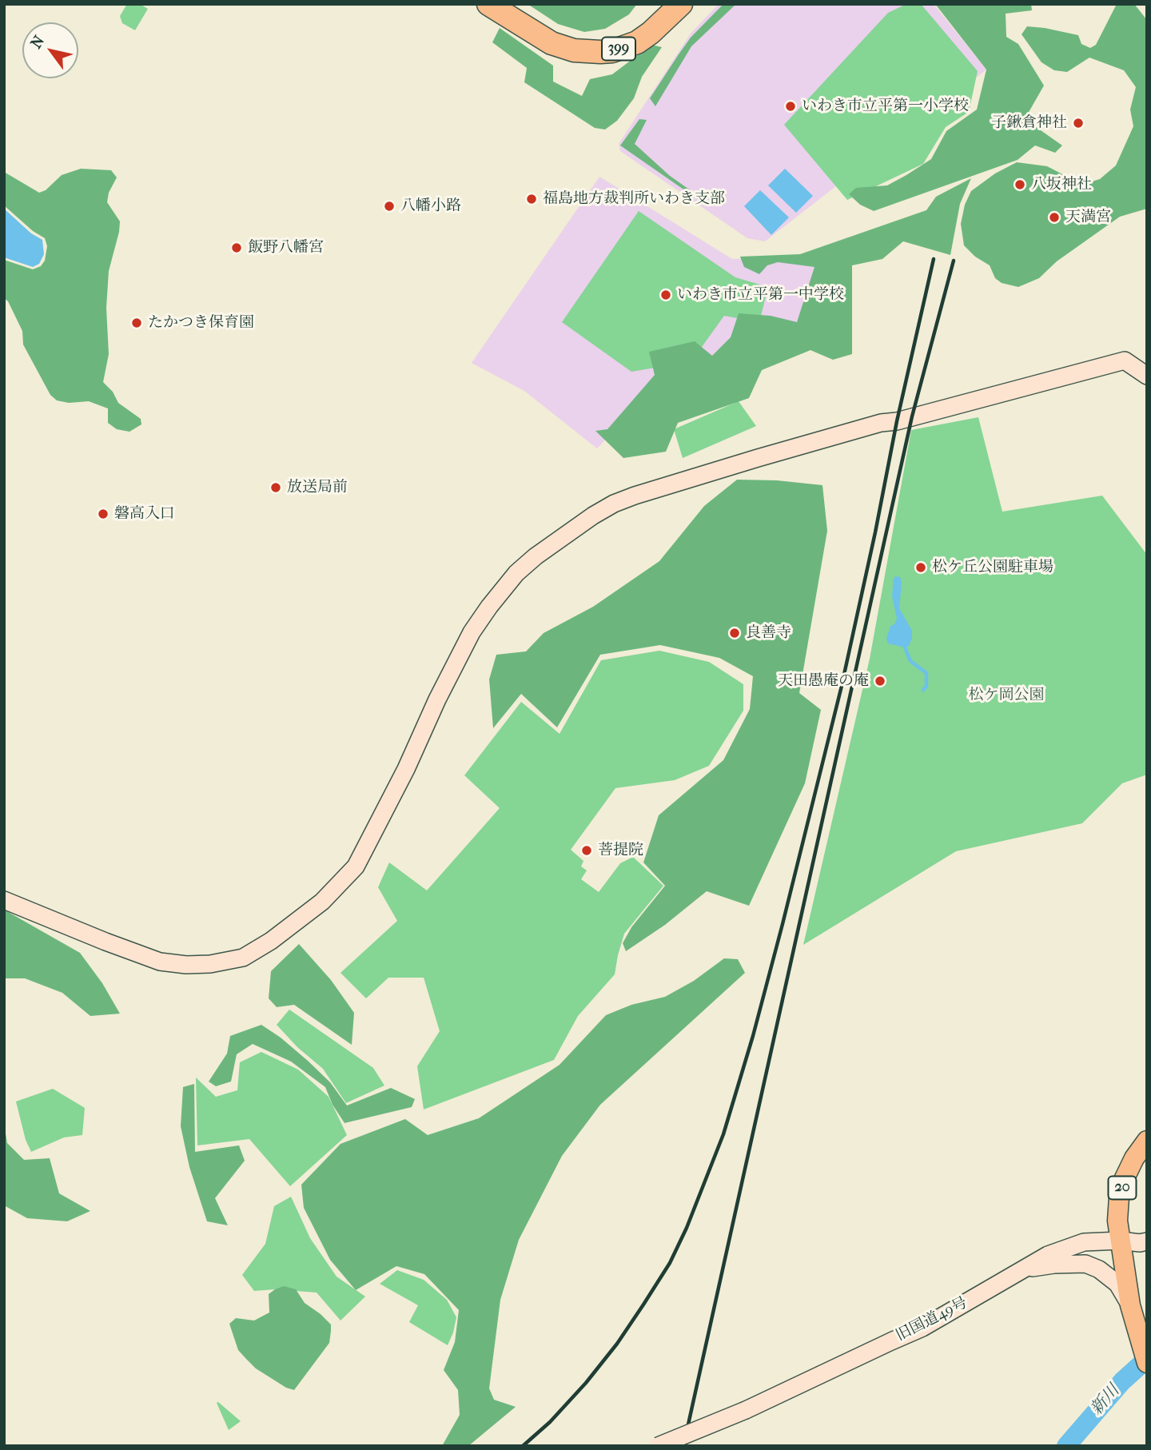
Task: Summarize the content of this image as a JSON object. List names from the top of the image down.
{
  "streets": {
    "highway": ["399"],
    "main road": ["20"],
    "street": ["旧国道49号"]
  },
  "crossings": [
    ["20", "旧国道49号"]
  ],
  "water": ["新川"],
  "parks": ["松ケ岡公園"],
  "places": [
    "いわき市立平第一小学校",
    "子鍬倉神社",
    "八坂神社",
    "福島地方裁判所いわき支部",
    "八幡小路",
    "天満宮",
    "飯野八幡宮",
    "いわき市立平第一中学校",
    "たかつき保育園",
    "放送局前",
    "磐高入口",
    "松ケ丘公園駐車場",
    "良善寺",
    "天田愚庵の庵",
    "菩提院"
  ],
  "north": "top left"
}
